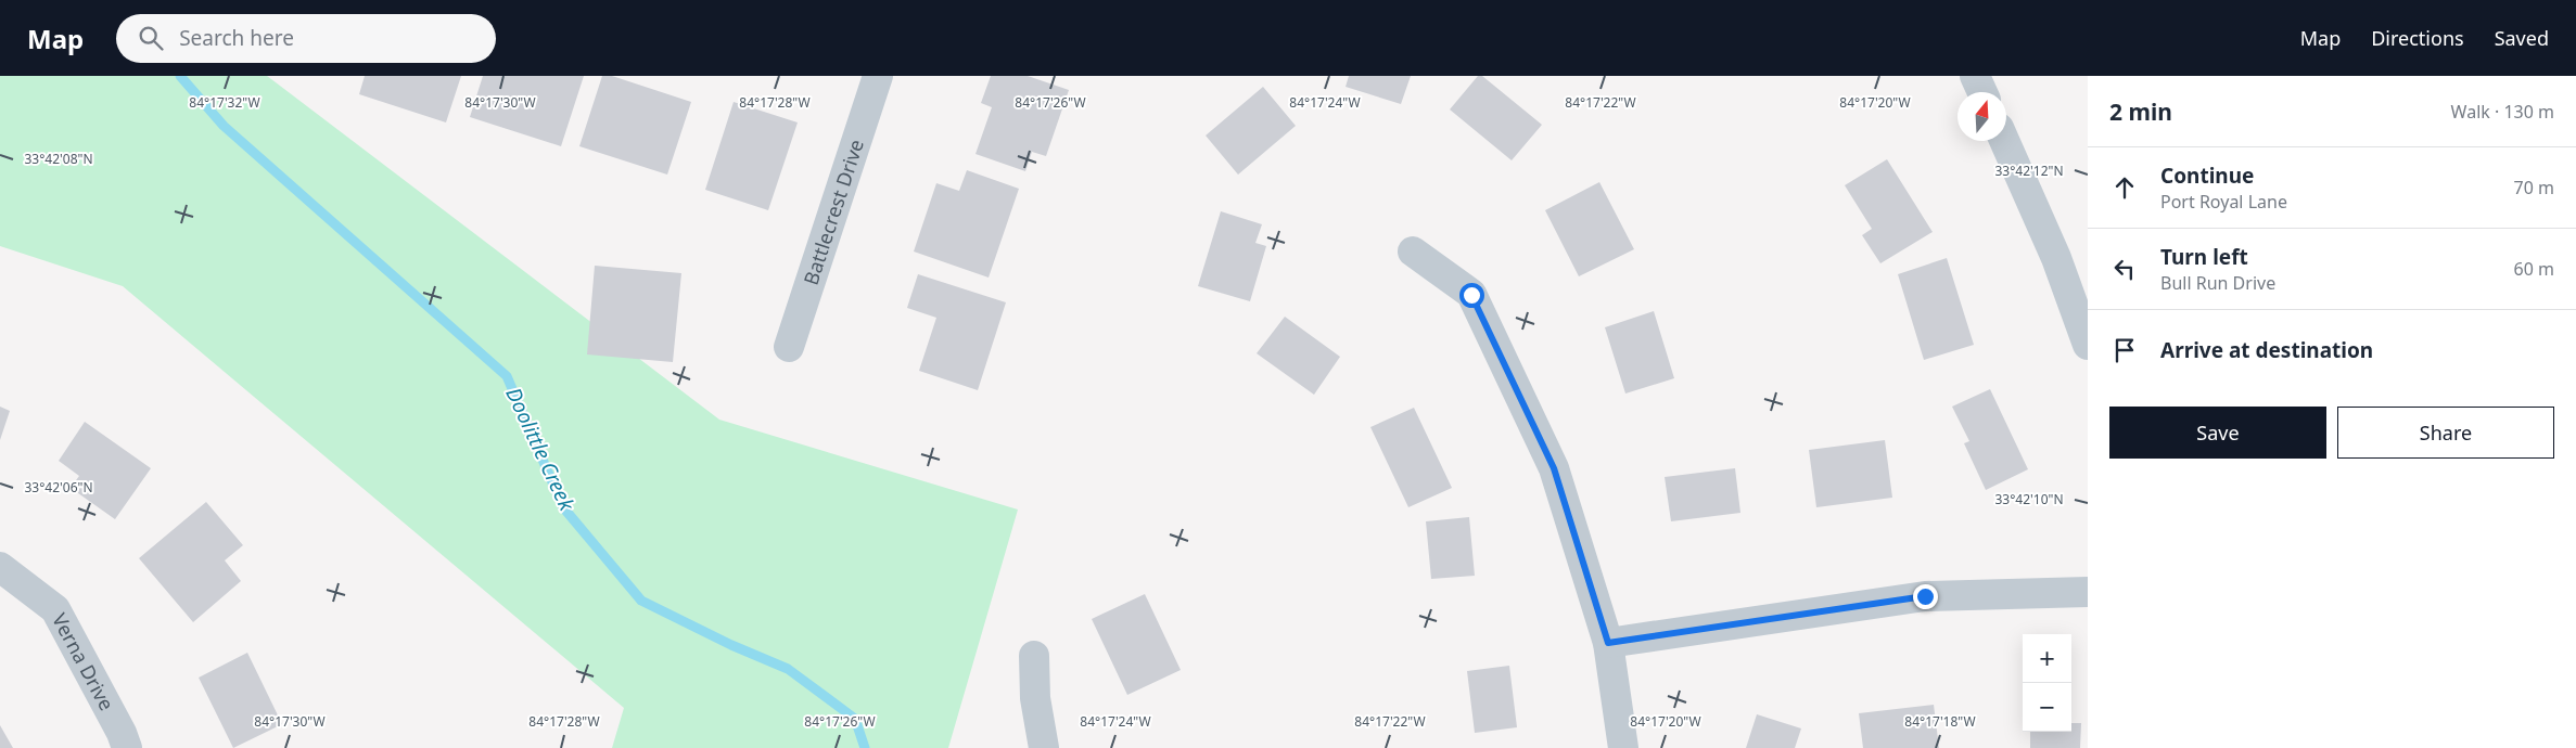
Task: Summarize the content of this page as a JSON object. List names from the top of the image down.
{
  "streets": {
    "street": ["Battlecrest Drive", "Verna Drive"]
  },
  "water": ["Doolittle Creek"],
  "north": "top",
  "page": {
    "header": "Map",
    "search": "Search here",
    "nav": ["Map", "Directions", "Saved"],
    "heading": ["2 min", "Walk · 130 m"],
    "list": [
      ["Continue", "Port Royal Lane", "70 m"],
      ["Turn left", "Bull Run Drive", "60 m"],
      "Arrive at destination"
    ],
    "buttons": ["Save", "Share"],
    "map_buttons": ["+", "−"]
  },
  "coordinates": [
    "84°17'32\"W",
    "84°17'30\"W",
    "84°17'28\"W",
    "84°17'26\"W",
    "84°17'24\"W",
    "84°17'22\"W",
    "84°17'20\"W",
    "33°42'08\"N",
    "33°42'12\"N",
    "33°42'06\"N",
    "33°42'10\"N",
    "84°17'18\"W"
  ]
}
